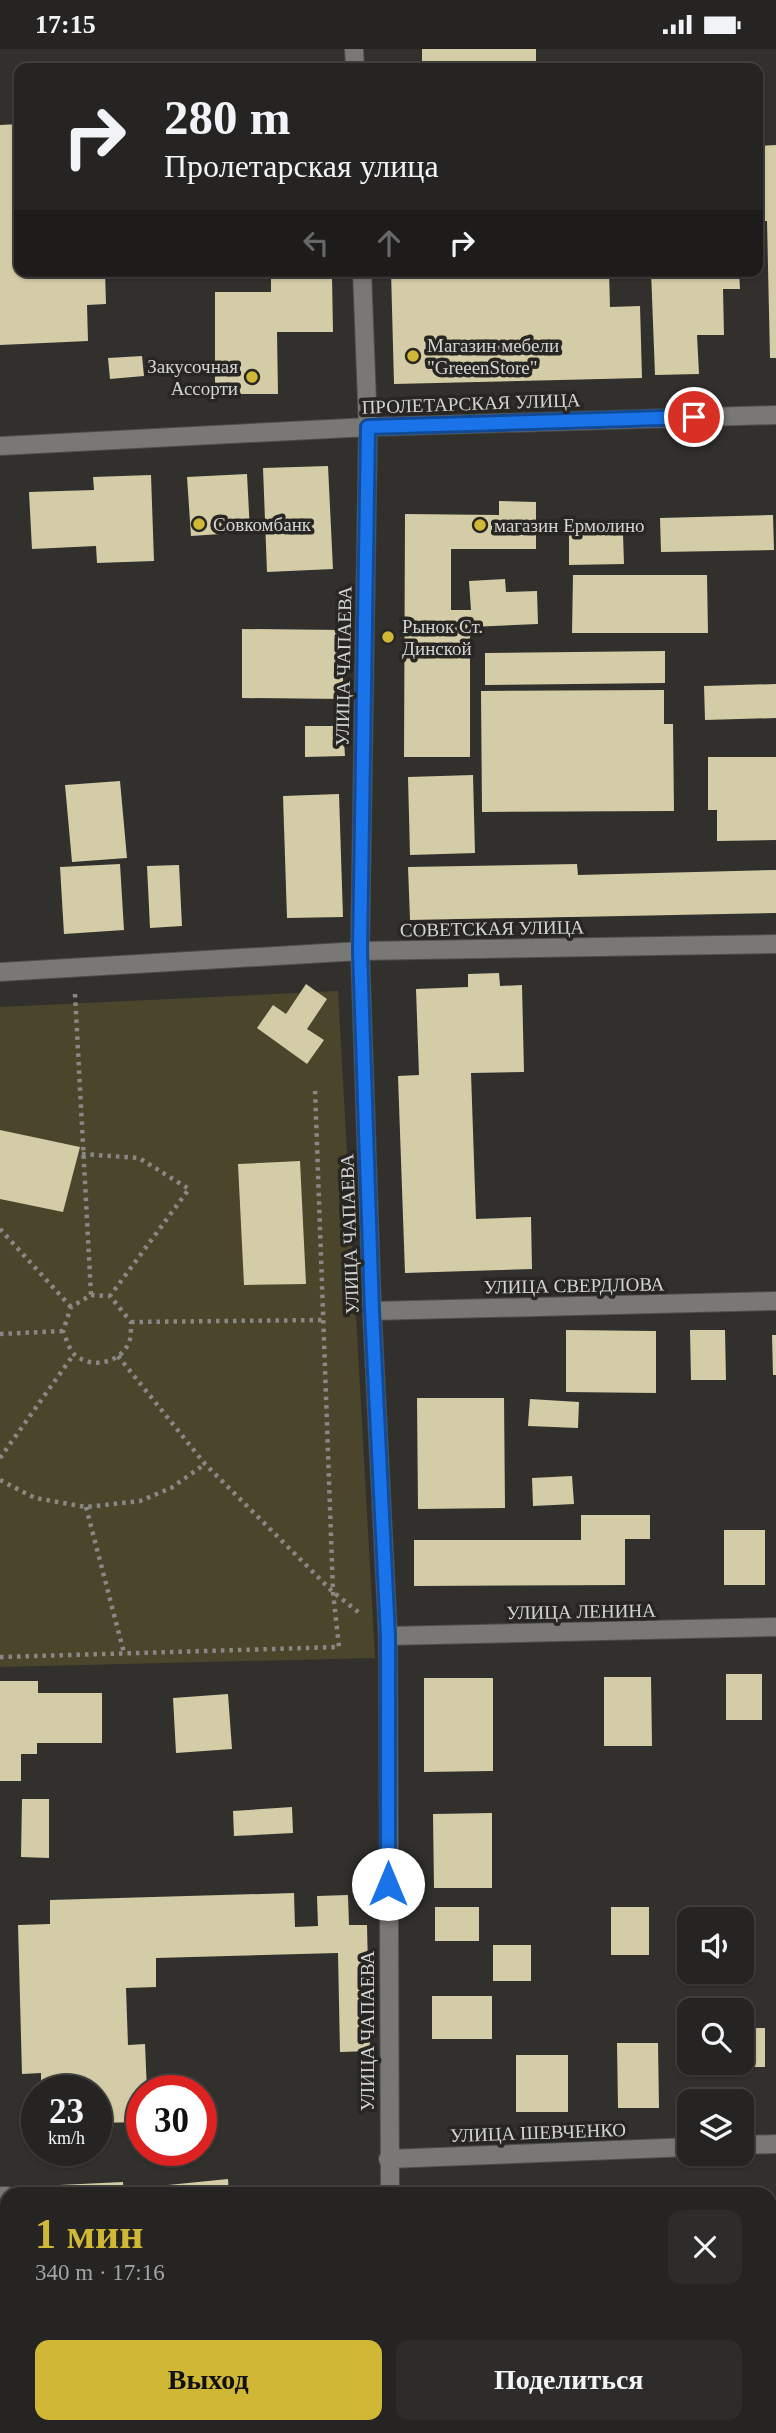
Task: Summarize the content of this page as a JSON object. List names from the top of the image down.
{
  "streets": {
    "street": [
      "ПРОЛЕТАРСКАЯ УЛИЦА",
      "УЛИЦА ЧАПАЕВА",
      "СОВЕТСКАЯ УЛИЦА",
      "УЛИЦА СВЕРДЛОВА",
      "УЛИЦА ЛЕНИНА",
      "УЛИЦА ШЕВЧЕНКО"
    ]
  },
  "crossings": [
    ["ПРОЛЕТАРСКАЯ УЛИЦА", "УЛИЦА ЧАПАЕВА"],
    ["УЛИЦА ЧАПАЕВА", "СОВЕТСКАЯ УЛИЦА"],
    ["УЛИЦА ЧАПАЕВА", "УЛИЦА СВЕРДЛОВА"],
    ["УЛИЦА ЧАПАЕВА", "УЛИЦА ЛЕНИНА"],
    ["УЛИЦА ЧАПАЕВА", "УЛИЦА ШЕВЧЕНКО"]
  ],
  "places": [
    "Магазин мебели \"GreeenStore\"",
    "Закусочная Ассорти",
    "Совкомбанк",
    "магазин Ермолино",
    "Рынок Ст. Динской"
  ],
  "page": {
    "status": "17:15",
    "turn": ["280 m", "Пролетарская улица"],
    "speed": "23 km/h",
    "limit": "30",
    "heading": ["1 мин", "340 m · 17:16"],
    "buttons": ["Выход", "Поделиться"]
  }
}
